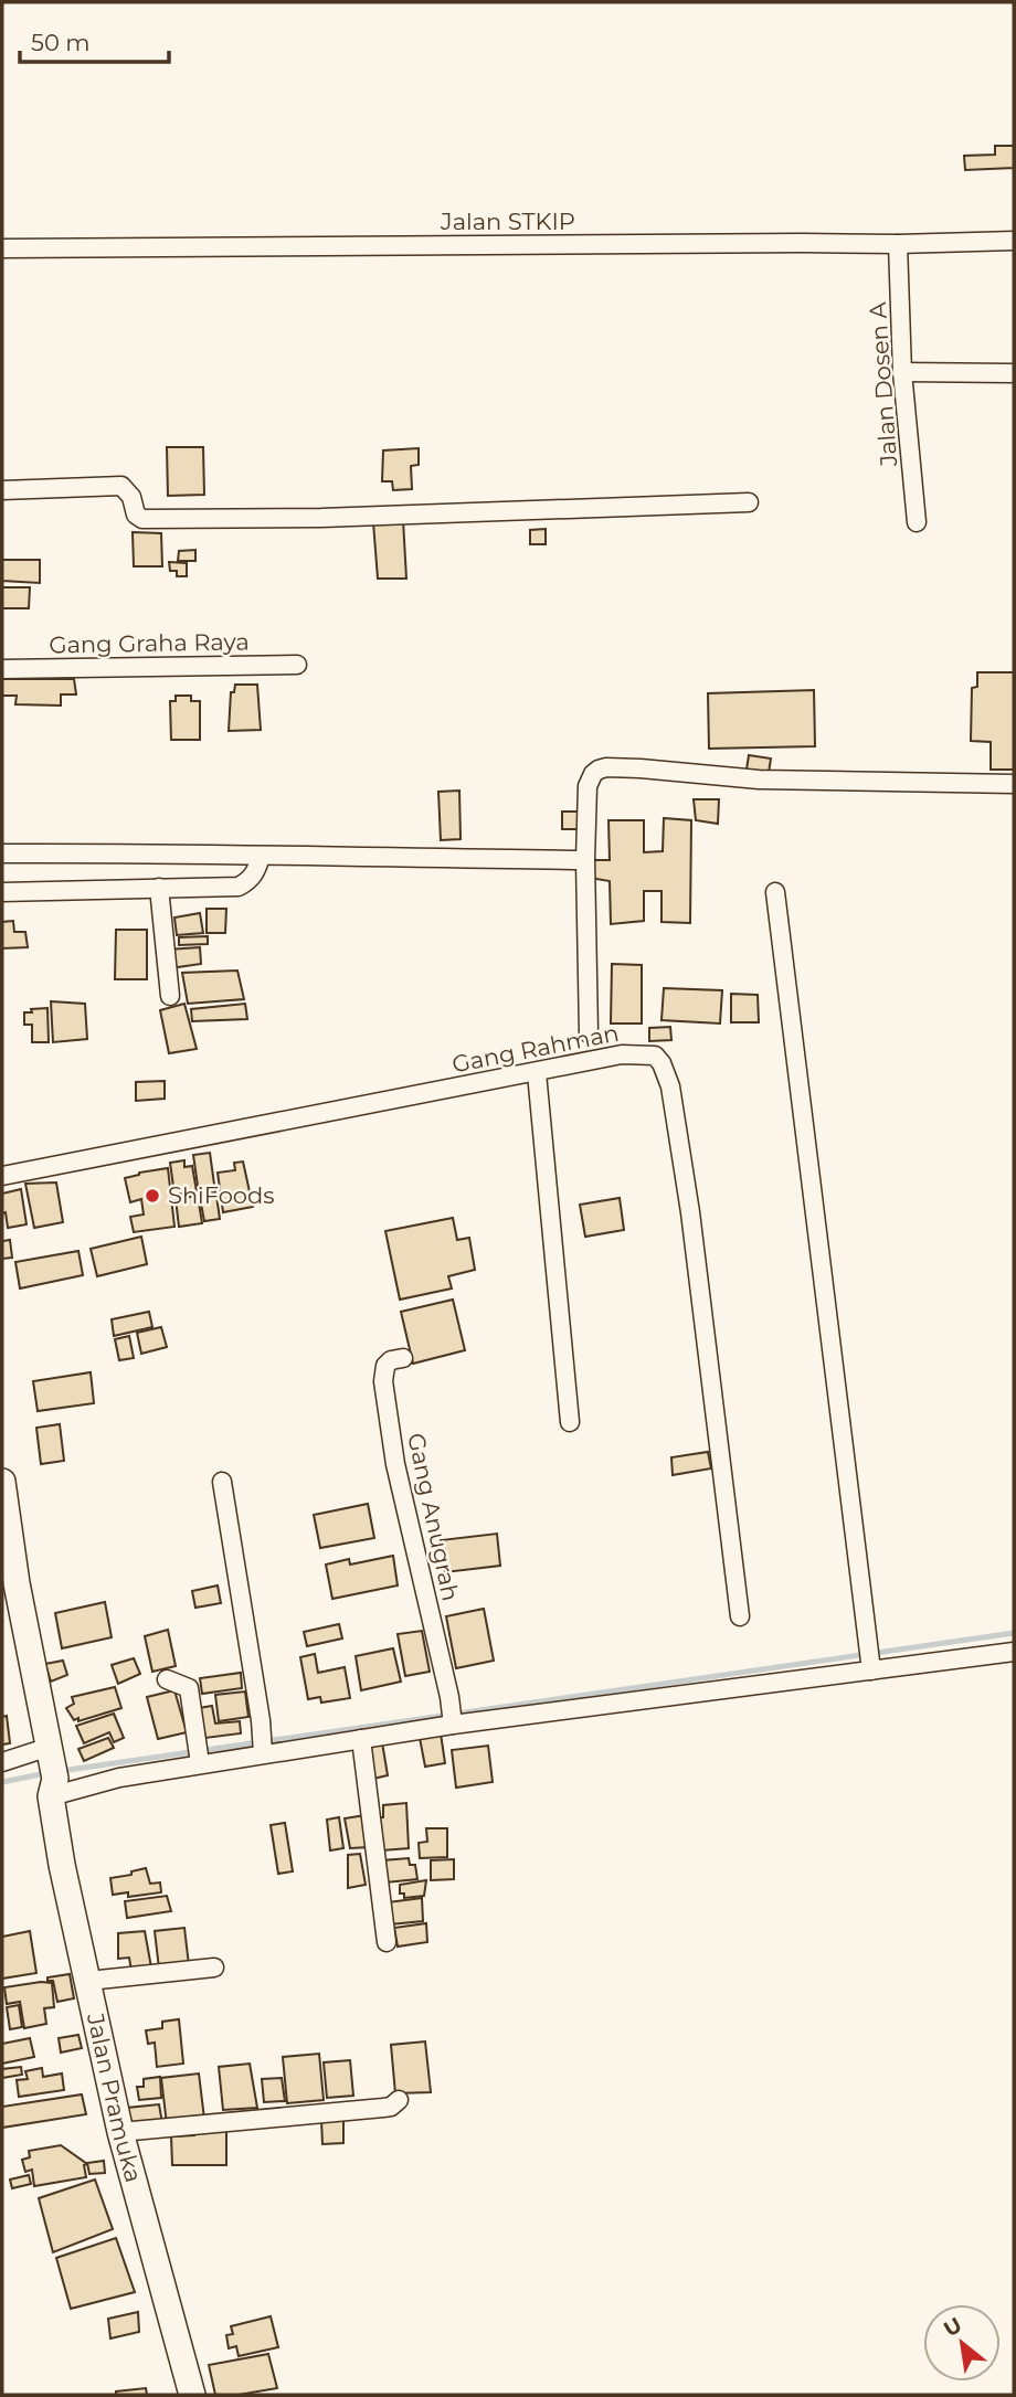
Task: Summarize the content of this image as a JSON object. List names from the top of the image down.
{
  "streets": {
    "street": [
      "Jalan STKIP",
      "Jalan Dosen A",
      "Gang Graha Raya",
      "Gang Rahman",
      "Gang Anugrah",
      "Jalan Pramuka"
    ]
  },
  "crossings": [
    ["Jalan STKIP", "Jalan Dosen A"]
  ],
  "places": ["ShiFoods"],
  "scale_bar": "50 m",
  "north": "top left"
}
